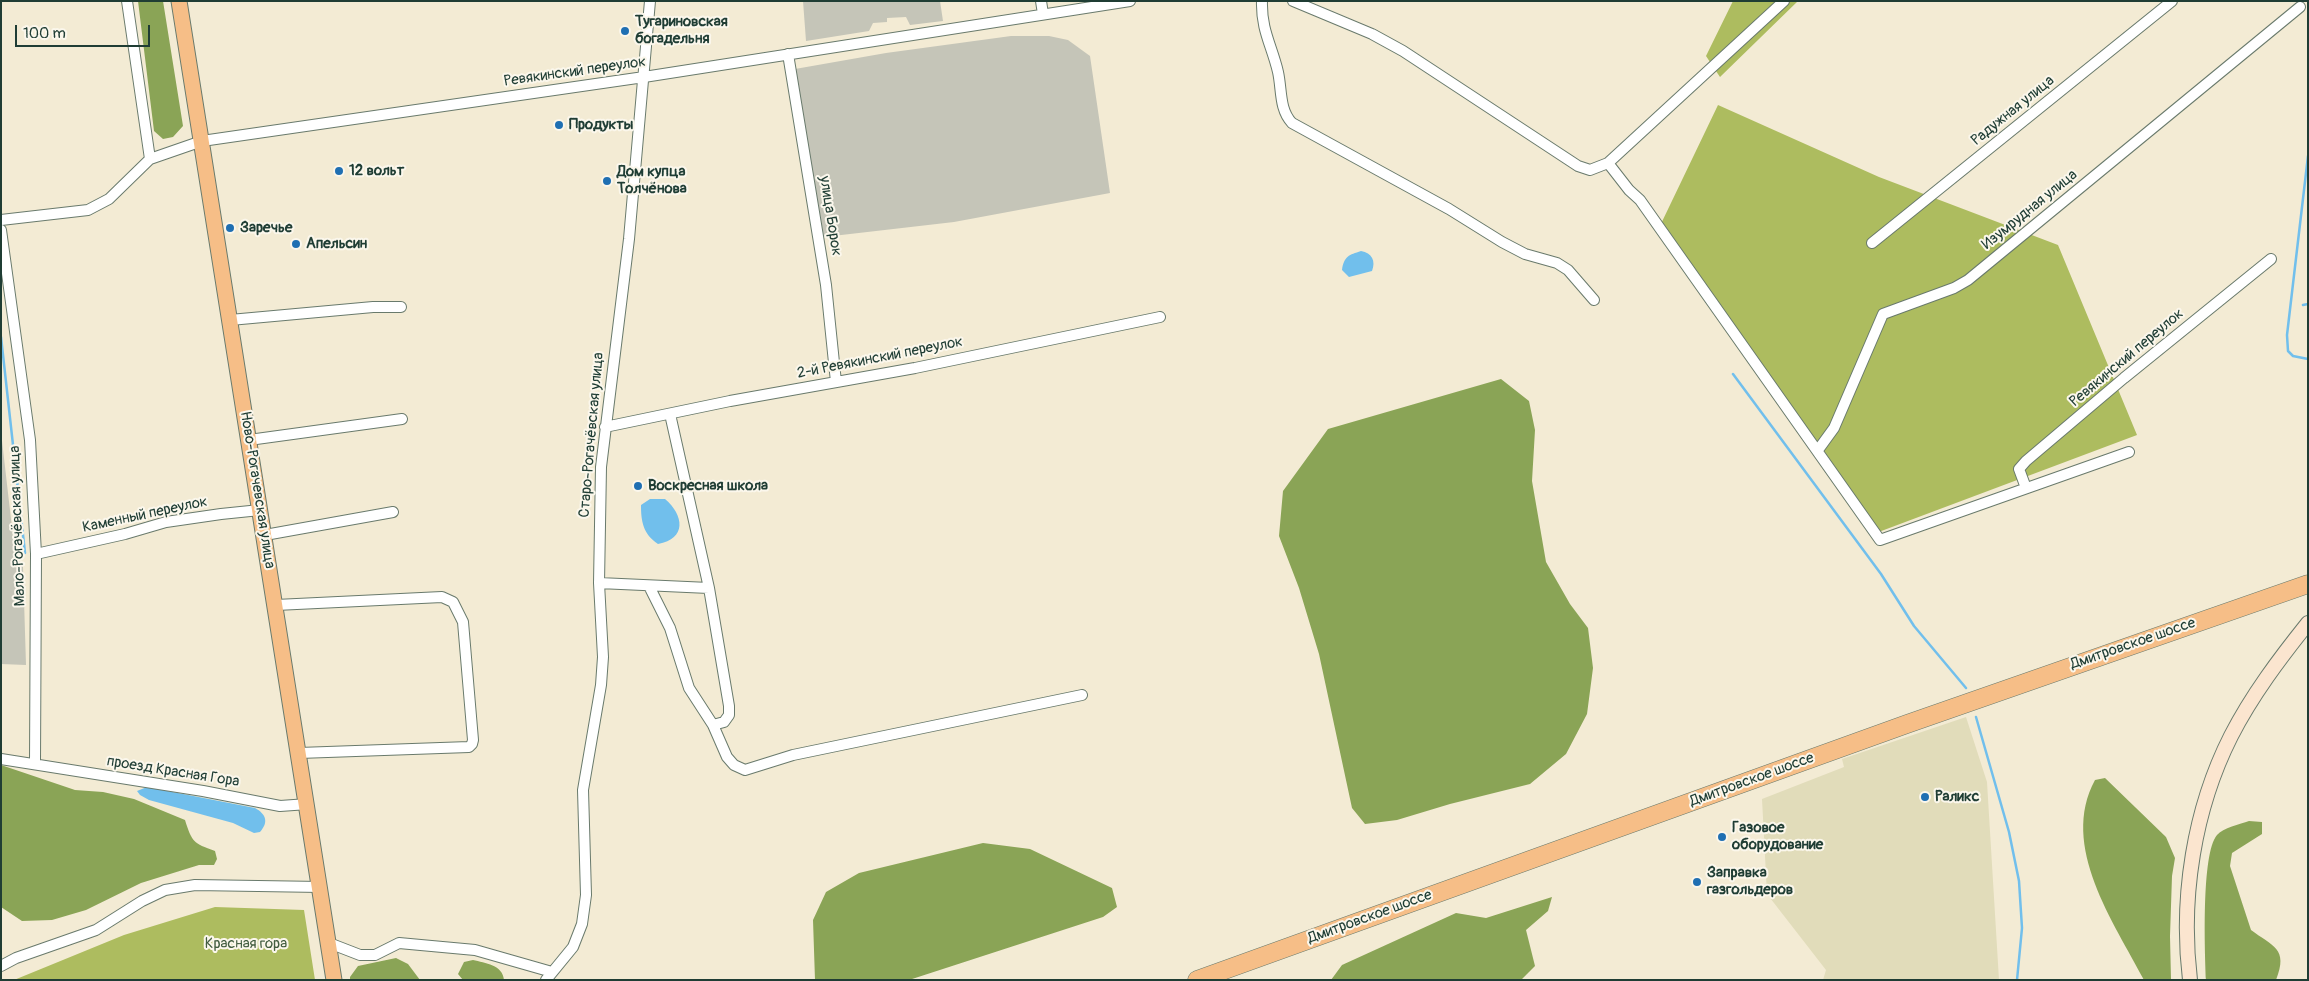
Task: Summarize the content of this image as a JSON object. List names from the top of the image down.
{
  "streets": {
    "highway": ["Дмитровское шоссе"],
    "main road": ["Ново-Рогачевская улица"],
    "street": [
      "Ревякинский переулок",
      "Радужная улица",
      "Изумрудная улица",
      "улица Борок",
      "2-й Ревякинский переулок",
      "Старо-Рогачёвская улица",
      "Каменный переулок",
      "Мало-Рогачёвская улица",
      "проезд Красная Гора"
    ]
  },
  "crossings": [
    ["Ревякинский переулок", "улица Борок"],
    ["Ревякинский переулок", "Старо-Рогачёвская улица"],
    ["Ревякинский переулок", "Ново-Рогачевская улица"],
    ["улица Борок", "2-й Ревякинский переулок"],
    ["2-й Ревякинский переулок", "Старо-Рогачёвская улица"],
    ["Ново-Рогачевская улица", "Каменный переулок"],
    ["Ново-Рогачевская улица", "проезд Красная Гора"],
    ["Каменный переулок", "Мало-Рогачёвская улица"],
    ["Мало-Рогачёвская улица", "проезд Красная Гора"]
  ],
  "parks": ["Красная гора"],
  "places": [
    "Тугариновская богадельня",
    "Продукты",
    "12 вольт",
    "Дом купца Толчёнова",
    "Заречье",
    "Апельсин",
    "Воскресная школа",
    "Раликс",
    "Газовое оборудование",
    "Заправка газгольдеров"
  ],
  "scale_bar": "100 m"
}
